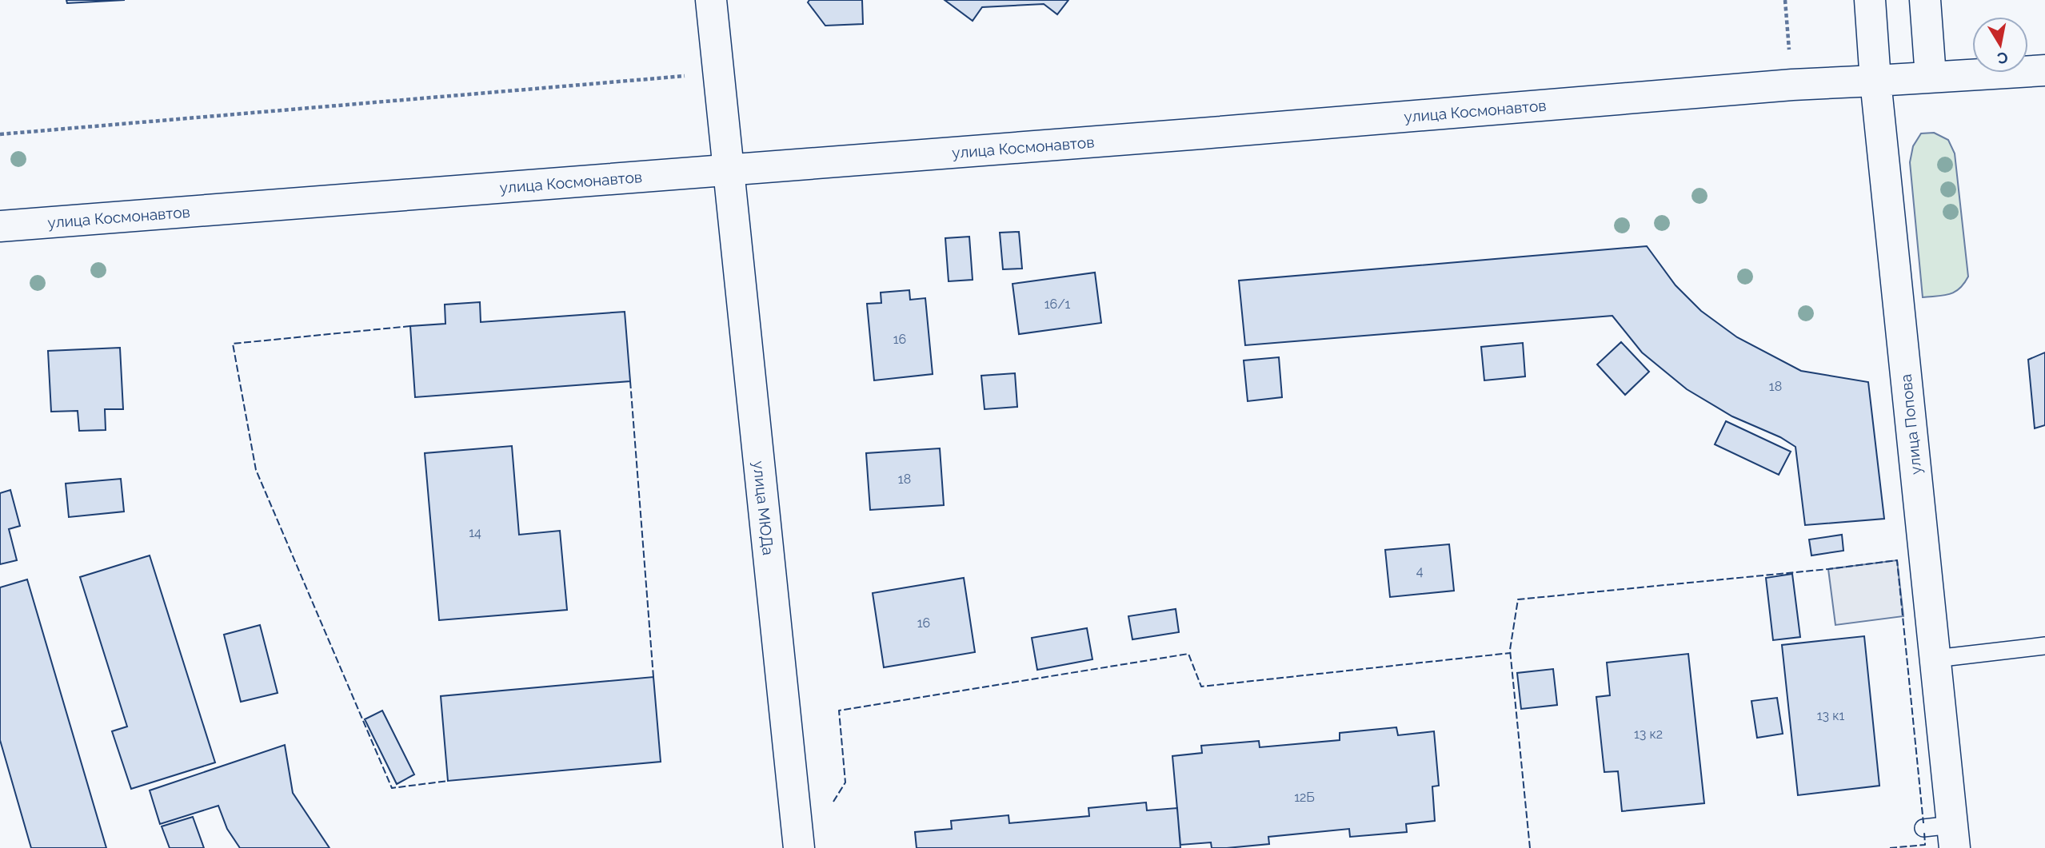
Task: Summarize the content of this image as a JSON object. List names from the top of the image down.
{
  "streets": {
    "main road": ["улица Космонавтов", "улица Попова", "улица МЮДа"]
  },
  "crossings": [
    ["улица Космонавтов", "улица Попова"],
    ["улица Космонавтов", "улица МЮДа"]
  ],
  "house_numbers": [
    "16/1",
    "16",
    "18",
    "18",
    "14",
    "4",
    "16",
    "13 к1",
    "13 к2",
    "12Б"
  ],
  "north": "bottom"
}
